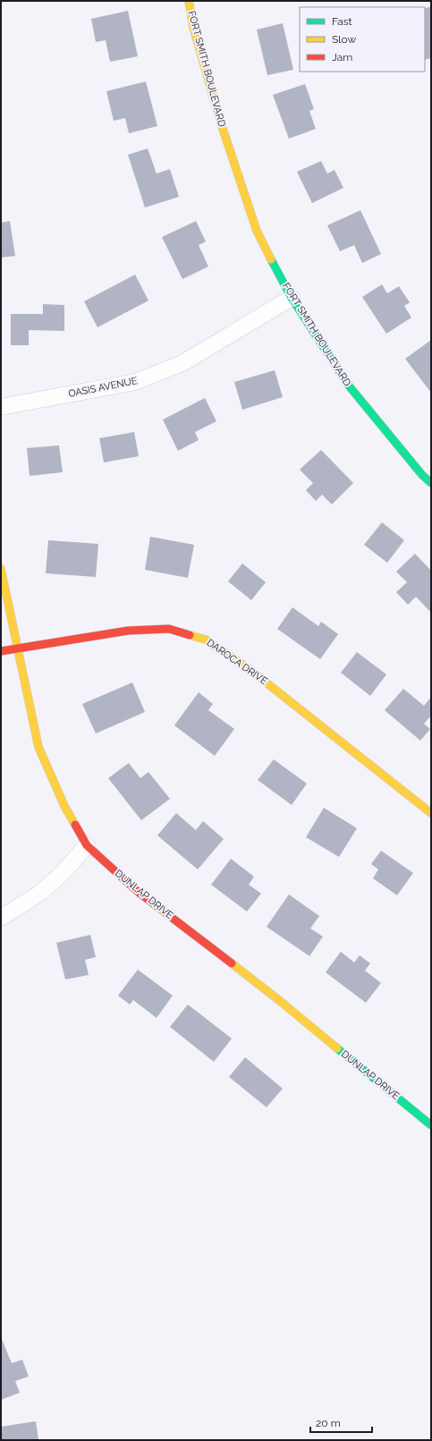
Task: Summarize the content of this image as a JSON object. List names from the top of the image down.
{
  "streets": {
    "street": [
      "FORT SMITH BOULEVARD",
      "OASIS AVENUE",
      "DAROCA DRIVE",
      "DUNLAP DRIVE"
    ]
  },
  "crossings": [
    ["FORT SMITH BOULEVARD", "OASIS AVENUE"],
    ["DAROCA DRIVE", "DUNLAP DRIVE"]
  ],
  "legend": ["Fast", "Slow", "Jam"],
  "scale_bar": "20 m"
}
